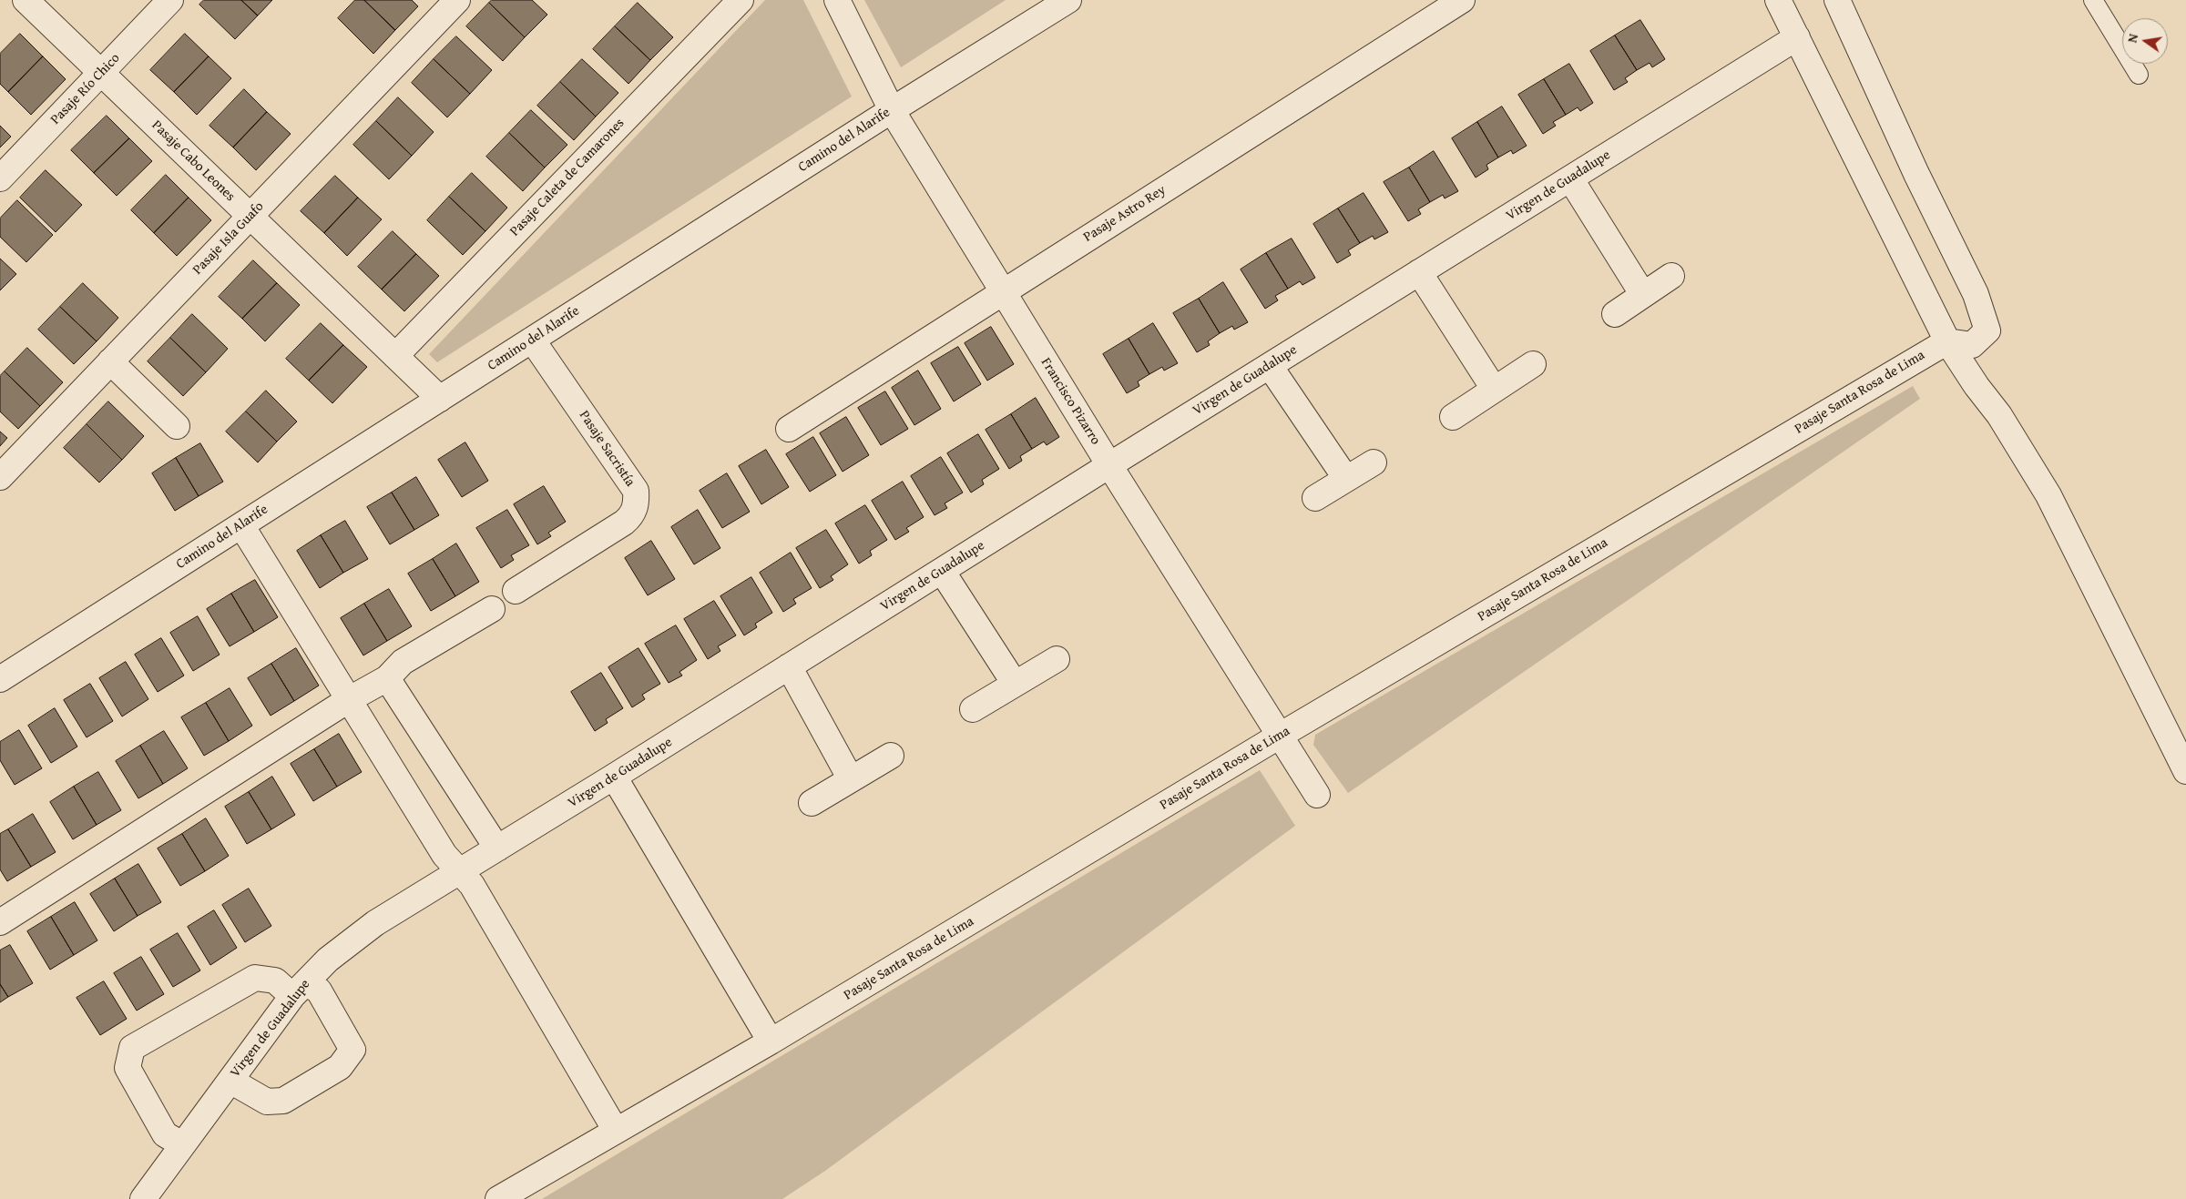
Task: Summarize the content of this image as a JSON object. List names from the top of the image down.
{
  "streets": {
    "street": [
      "Pasaje Río Chico",
      "Camino del Alarife",
      "Pasaje Cabo Leones",
      "Pasaje Caleta de Camarones",
      "Virgen de Guadalupe",
      "Pasaje Astro Rey",
      "Pasaje Isla Guafo",
      "Pasaje Santa Rosa de Lima",
      "Francisco Pizarro",
      "Pasaje Sacristía"
    ]
  },
  "crossings": [
    ["Pasaje Río Chico", "Pasaje Cabo Leones"],
    ["Camino del Alarife", "Pasaje Cabo Leones"],
    ["Camino del Alarife", "Francisco Pizarro"],
    ["Camino del Alarife", "Pasaje Sacristía"],
    ["Pasaje Cabo Leones", "Pasaje Caleta de Camarones"],
    ["Pasaje Cabo Leones", "Pasaje Isla Guafo"],
    ["Virgen de Guadalupe", "Francisco Pizarro"],
    ["Pasaje Astro Rey", "Francisco Pizarro"],
    ["Pasaje Santa Rosa de Lima", "Francisco Pizarro"]
  ],
  "north": "left"
}
